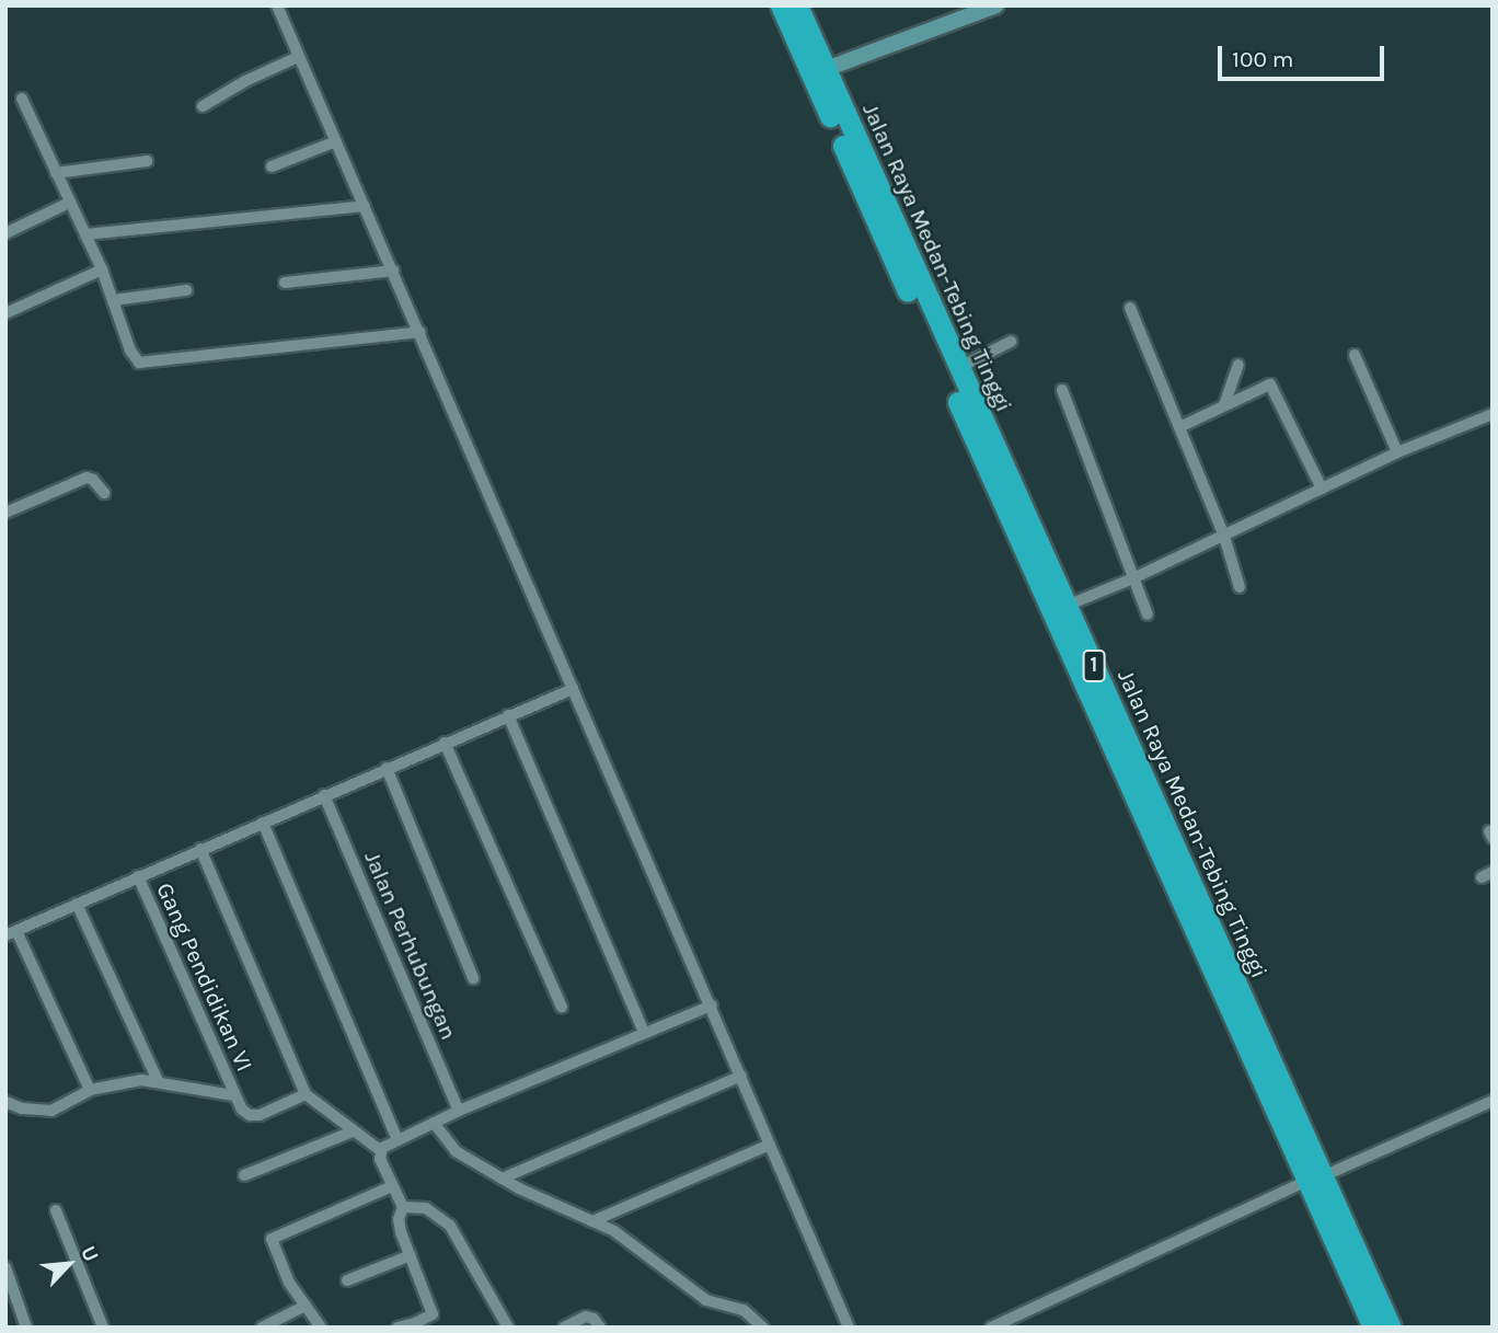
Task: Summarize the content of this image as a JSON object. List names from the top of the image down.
{
  "streets": {
    "highway": ["Jalan Raya Medan-Tebing Tinggi", "1"],
    "street": ["Jalan Perhubungan", "Gang Pendidikan VI"]
  },
  "scale_bar": "100 m",
  "north": "top right"
}
